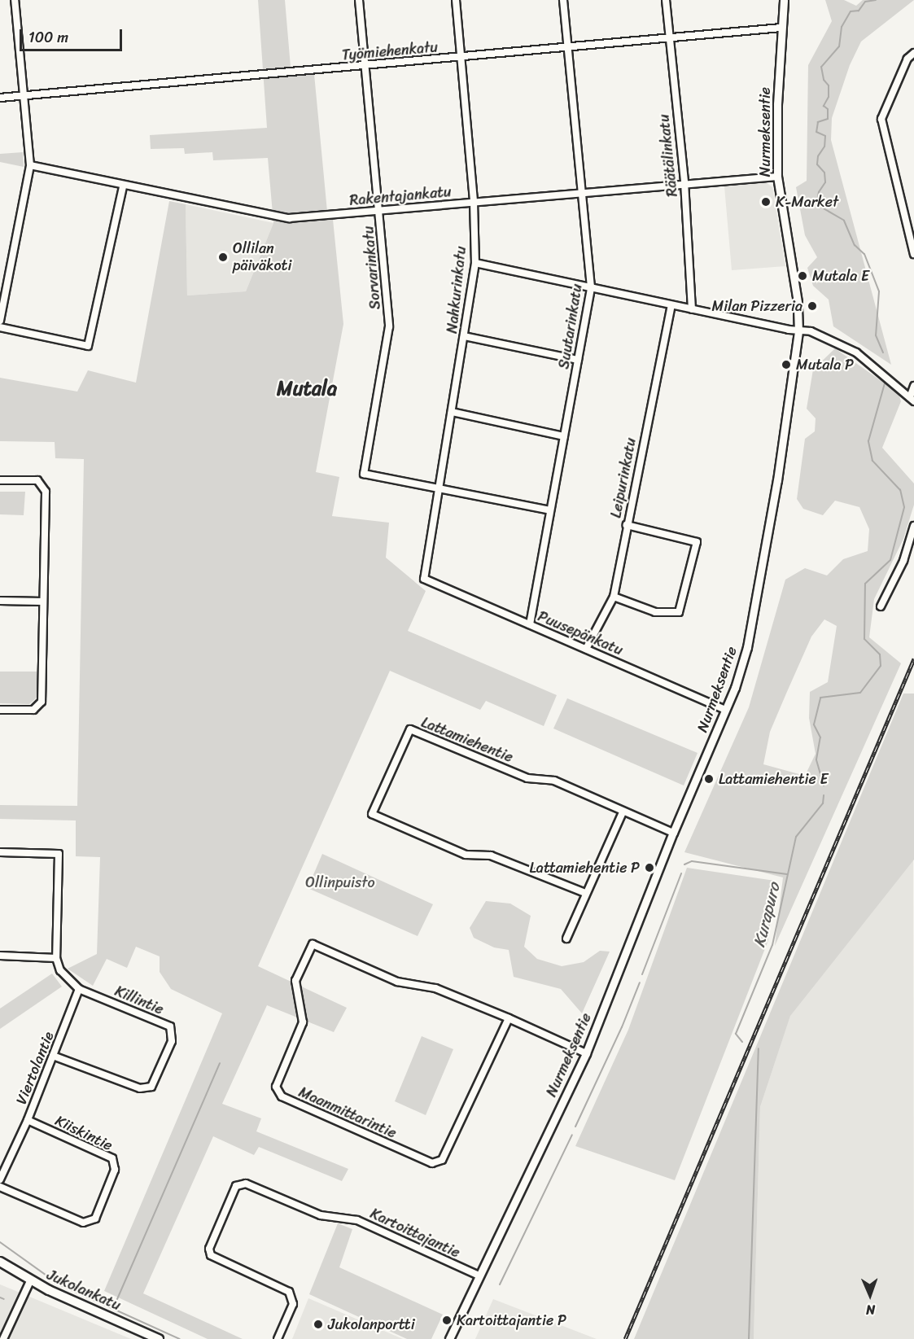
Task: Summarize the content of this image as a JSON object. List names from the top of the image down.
{
  "streets": {
    "main road": ["Jukolankatu"],
    "street": [
      "Työmiehenkatu",
      "Nurmeksentie",
      "Räätälinkatu",
      "Rakentajankatu",
      "Sorvarinkatu",
      "Nahkurinkatu",
      "Suutarinkatu",
      "Leipurinkatu",
      "Puusepänkatu",
      "Lattamiehentie",
      "Killintie",
      "Viertolantie",
      "Maanmittarintie",
      "Kiiskintie",
      "Kartoittajantie"
    ]
  },
  "crossings": [
    ["Työmiehenkatu", "Nurmeksentie"],
    ["Työmiehenkatu", "Räätälinkatu"],
    ["Työmiehenkatu", "Sorvarinkatu"],
    ["Työmiehenkatu", "Nahkurinkatu"],
    ["Työmiehenkatu", "Suutarinkatu"],
    ["Nurmeksentie", "Rakentajankatu"],
    ["Nurmeksentie", "Puusepänkatu"],
    ["Nurmeksentie", "Lattamiehentie"],
    ["Nurmeksentie", "Maanmittarintie"],
    ["Nurmeksentie", "Kartoittajantie"],
    ["Räätälinkatu", "Rakentajankatu"],
    ["Rakentajankatu", "Sorvarinkatu"],
    ["Rakentajankatu", "Nahkurinkatu"],
    ["Rakentajankatu", "Suutarinkatu"],
    ["Sorvarinkatu", "Nahkurinkatu"],
    ["Nahkurinkatu", "Puusepänkatu"],
    ["Suutarinkatu", "Puusepänkatu"],
    ["Leipurinkatu", "Puusepänkatu"],
    ["Killintie", "Viertolantie"],
    ["Viertolantie", "Kiiskintie"]
  ],
  "districts": ["Mutala"],
  "water": ["Kurapuro"],
  "parks": ["Ollinpuisto"],
  "places": [
    "K-Market",
    "Ollilan päiväkoti",
    "Mutala E",
    "Milan Pizzeria",
    "Mutala P",
    "Lattamiehentie E",
    "Lattamiehentie P",
    "Kartoittajantie P",
    "Jukolanportti"
  ],
  "scale_bar": "100 m",
  "north": "bottom"
}
